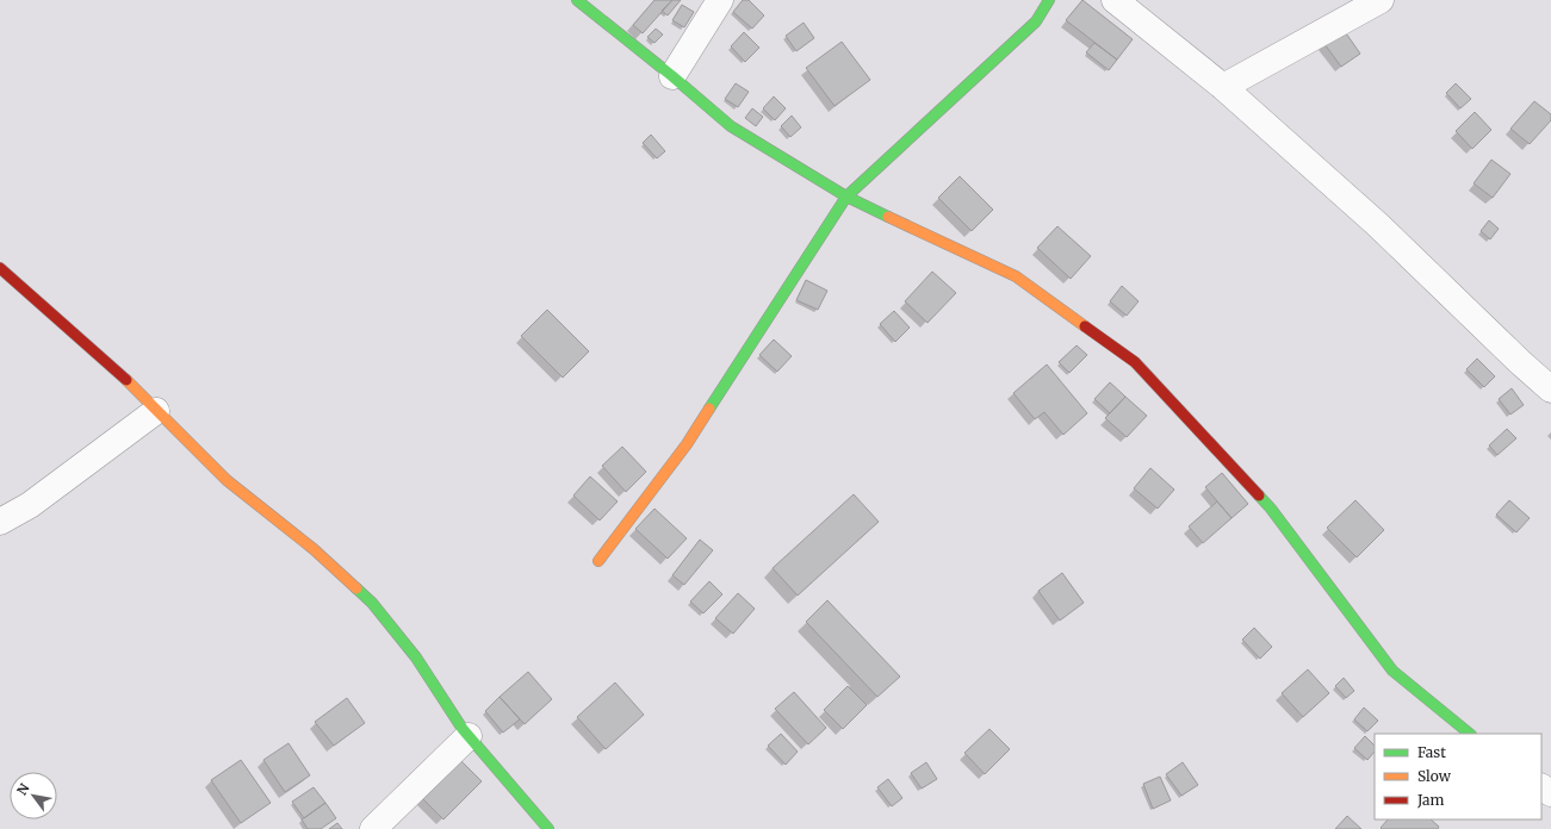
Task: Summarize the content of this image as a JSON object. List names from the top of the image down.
{
  "legend": ["Fast", "Slow", "Jam"],
  "north": "top left"
}
